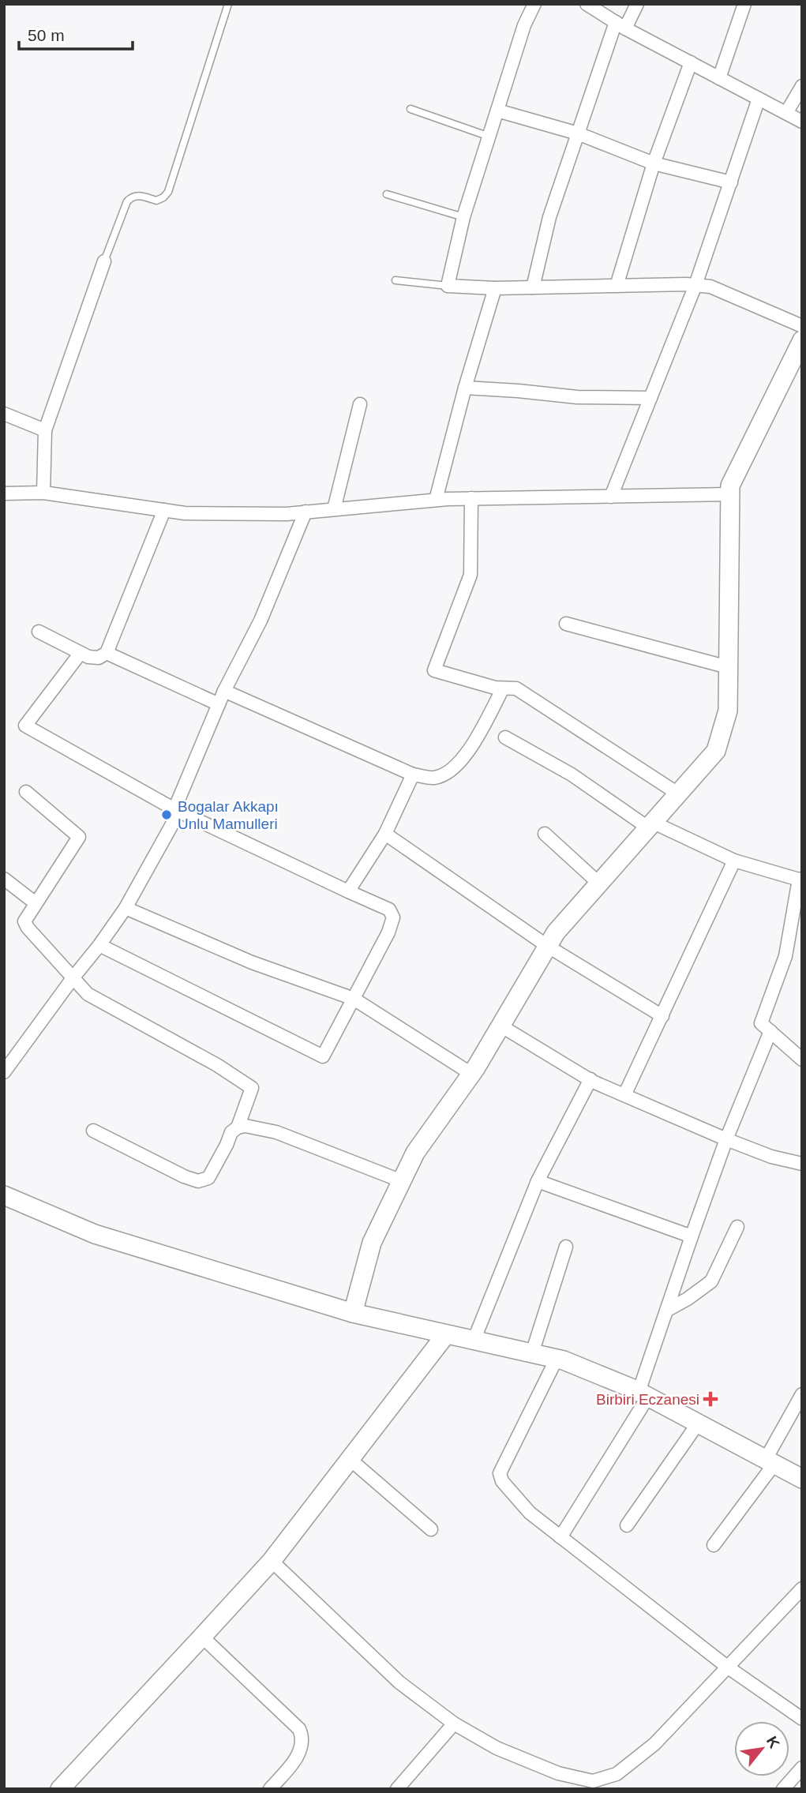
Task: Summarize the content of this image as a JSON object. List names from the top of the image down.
{
  "places": {
    "other": ["Bogalar Akkapı Unlu Mamulleri"],
    "health": ["Birbiri Eczanesi"]
  },
  "scale_bar": "50 m",
  "north": "top right"
}
